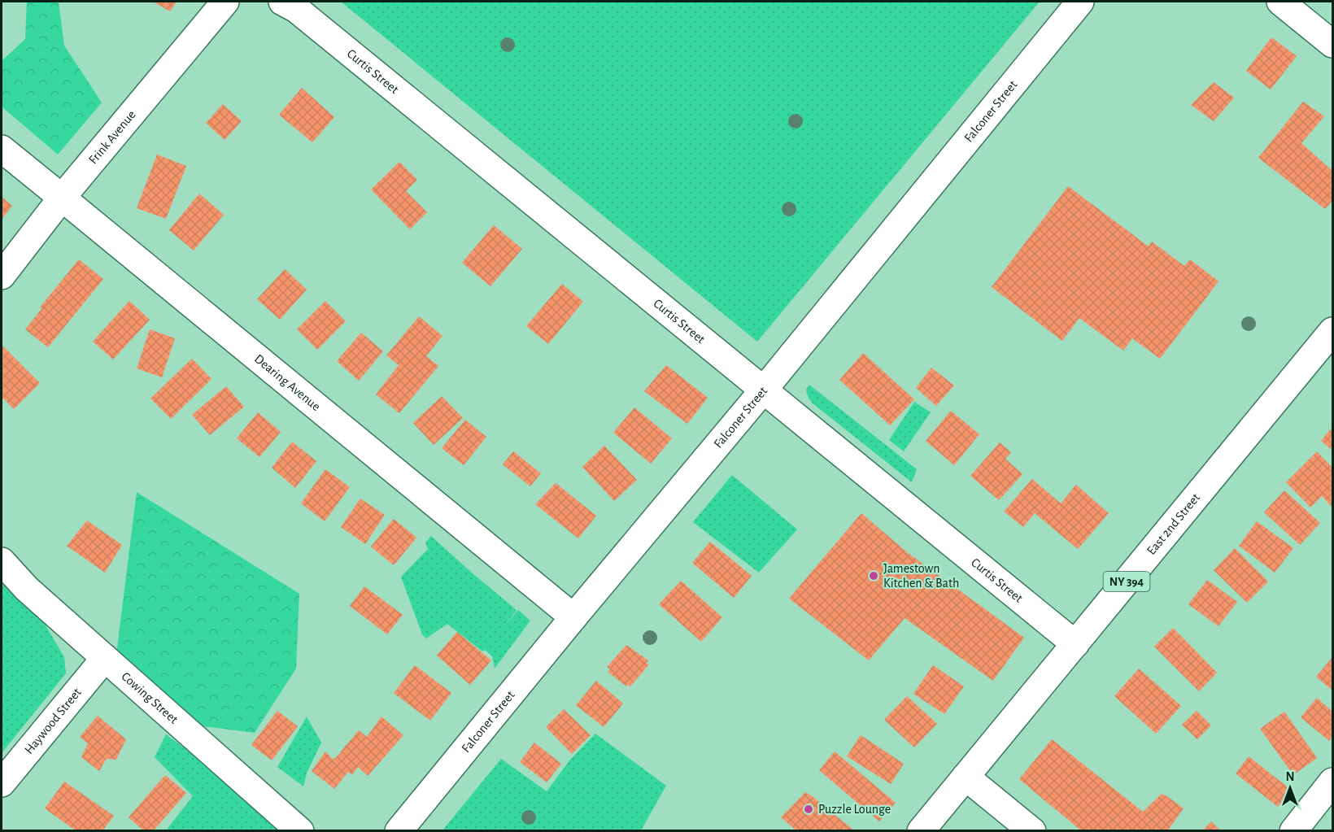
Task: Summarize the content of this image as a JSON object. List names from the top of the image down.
{
  "streets": {
    "street": [
      "Curtis Street",
      "Falconer Street",
      "Frink Avenue",
      "Dearing Avenue",
      "East 2nd Street",
      "NY 394",
      "Cowing Street",
      "Haywood Street"
    ]
  },
  "crossings": [
    ["Curtis Street", "Falconer Street"],
    ["Curtis Street", "East 2nd Street"],
    ["Falconer Street", "Dearing Avenue"],
    ["Frink Avenue", "Dearing Avenue"],
    ["Cowing Street", "Haywood Street"]
  ],
  "places": ["Jamestown Kitchen & Bath", "Puzzle Lounge"],
  "north": "top"
}
